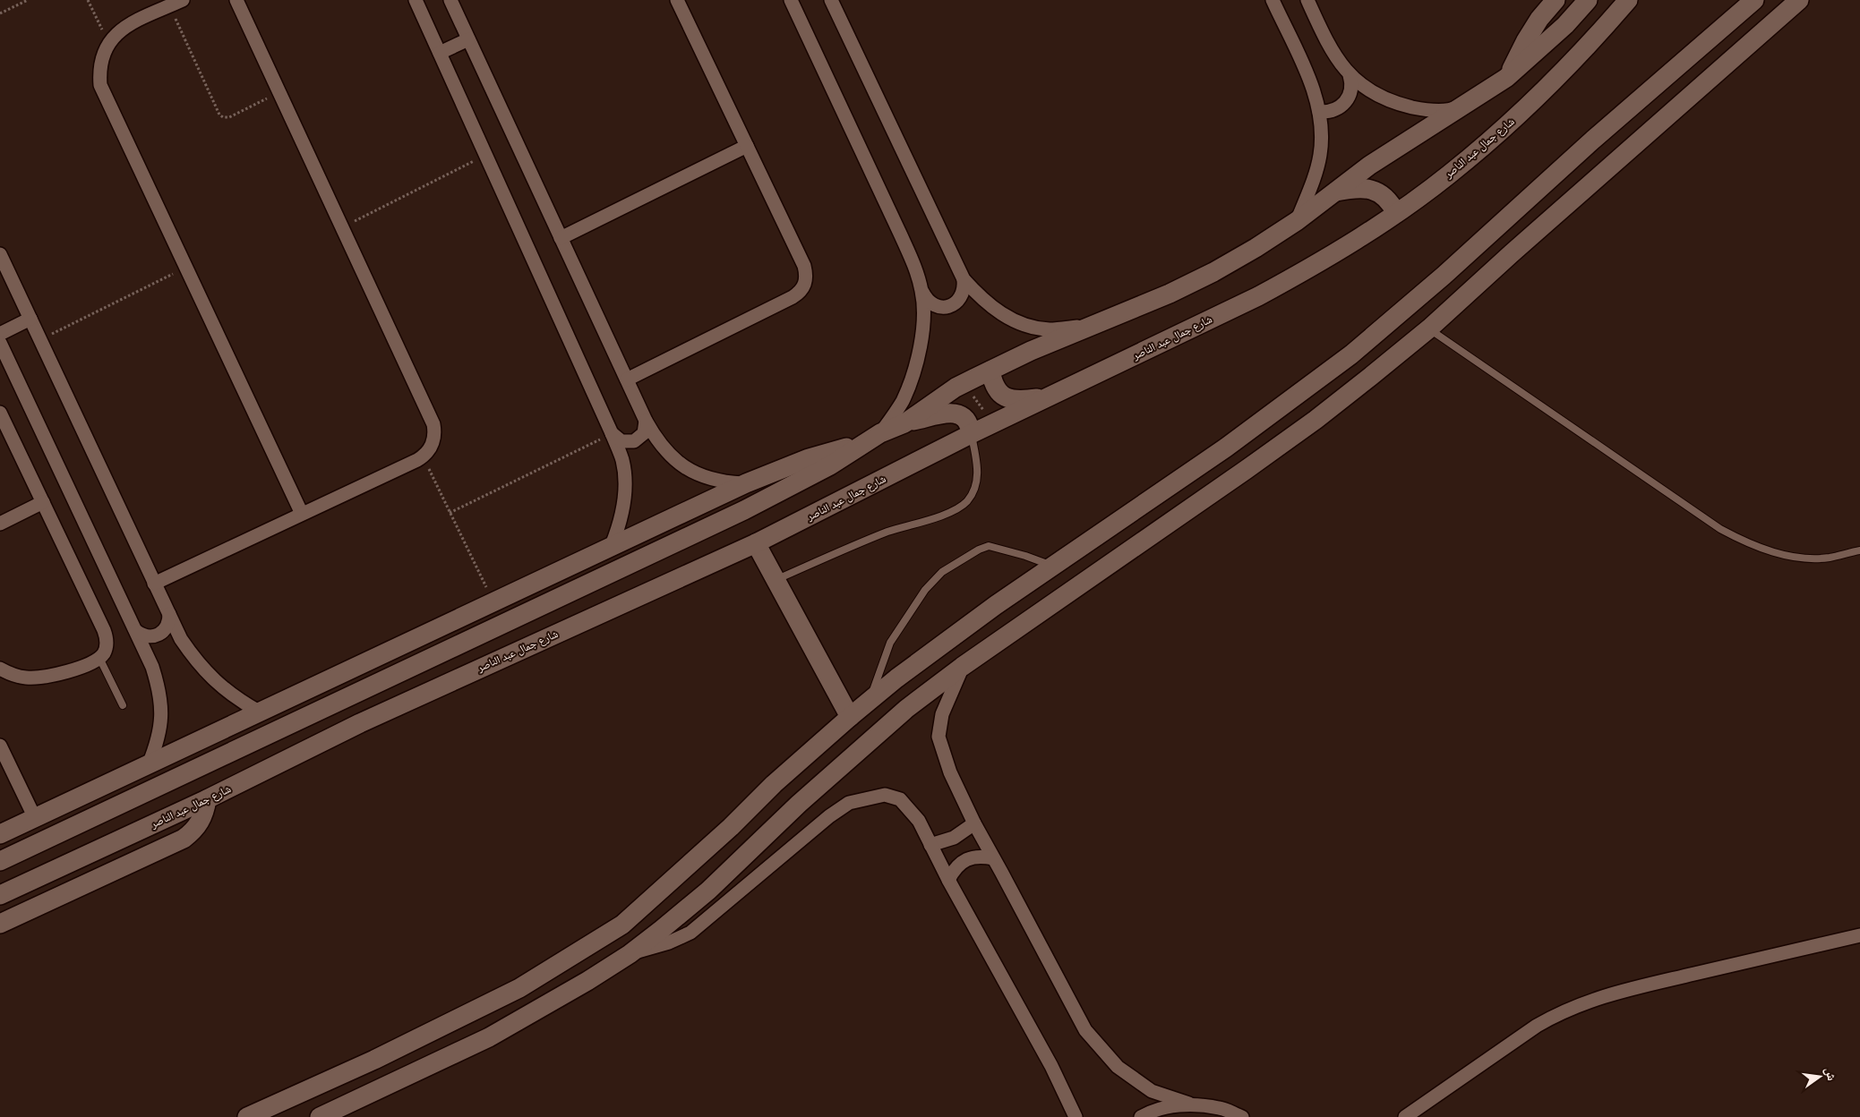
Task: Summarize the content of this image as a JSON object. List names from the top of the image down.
{
  "streets": {
    "main road": ["شارع جمال عبد الناصر"]
  },
  "north": "right"
}
